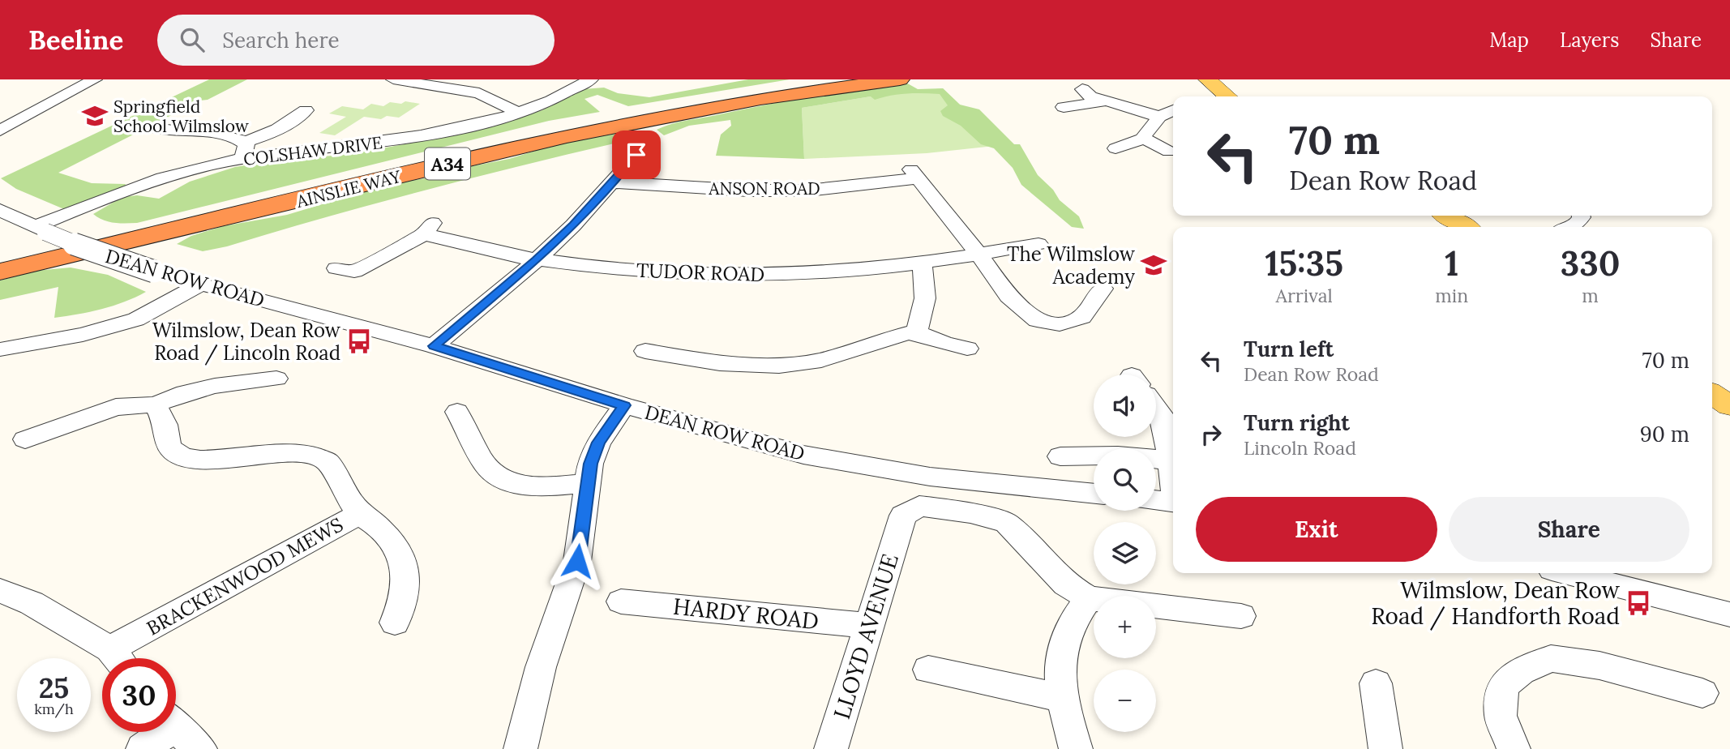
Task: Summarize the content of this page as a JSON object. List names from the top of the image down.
{
  "streets": {
    "highway": ["A34", "AINSLIE WAY"],
    "street": [
      "COLSHAW DRIVE",
      "ANSON ROAD",
      "TUDOR ROAD",
      "DEAN ROW ROAD",
      "BRACKENWOOD MEWS",
      "HARDY ROAD",
      "LLOYD AVENUE"
    ]
  },
  "crossings": [
    ["COLSHAW DRIVE", "DEAN ROW ROAD"],
    ["ANSON ROAD", "TUDOR ROAD"],
    ["HARDY ROAD", "LLOYD AVENUE"]
  ],
  "places": {
    "school or university": ["Springfield School Wilmslow", "The Wilmslow Academy"],
    "bus stop": ["Wilmslow, Dean Row Road / Lincoln Road", "Wilmslow, Dean Row Road / Handforth Road"]
  },
  "page": {
    "header": "Beeline",
    "search": "Search here",
    "nav": ["Map", "Layers", "Share"],
    "turn": ["70 m", "Dean Row Road"],
    "eta": [
      "15:35",
      "Arrival",
      "1",
      "min",
      "330",
      "m"
    ],
    "list": [
      {
        "name": "Turn left",
        "note": "Dean Row Road",
        "value": "70 m"
      },
      {
        "name": "Turn right",
        "note": "Lincoln Road",
        "value": "90 m"
      }
    ],
    "map_buttons": ["+", "−"],
    "buttons": ["Exit", "Share"],
    "speed": "25 km/h",
    "limit": "30"
  }
}
